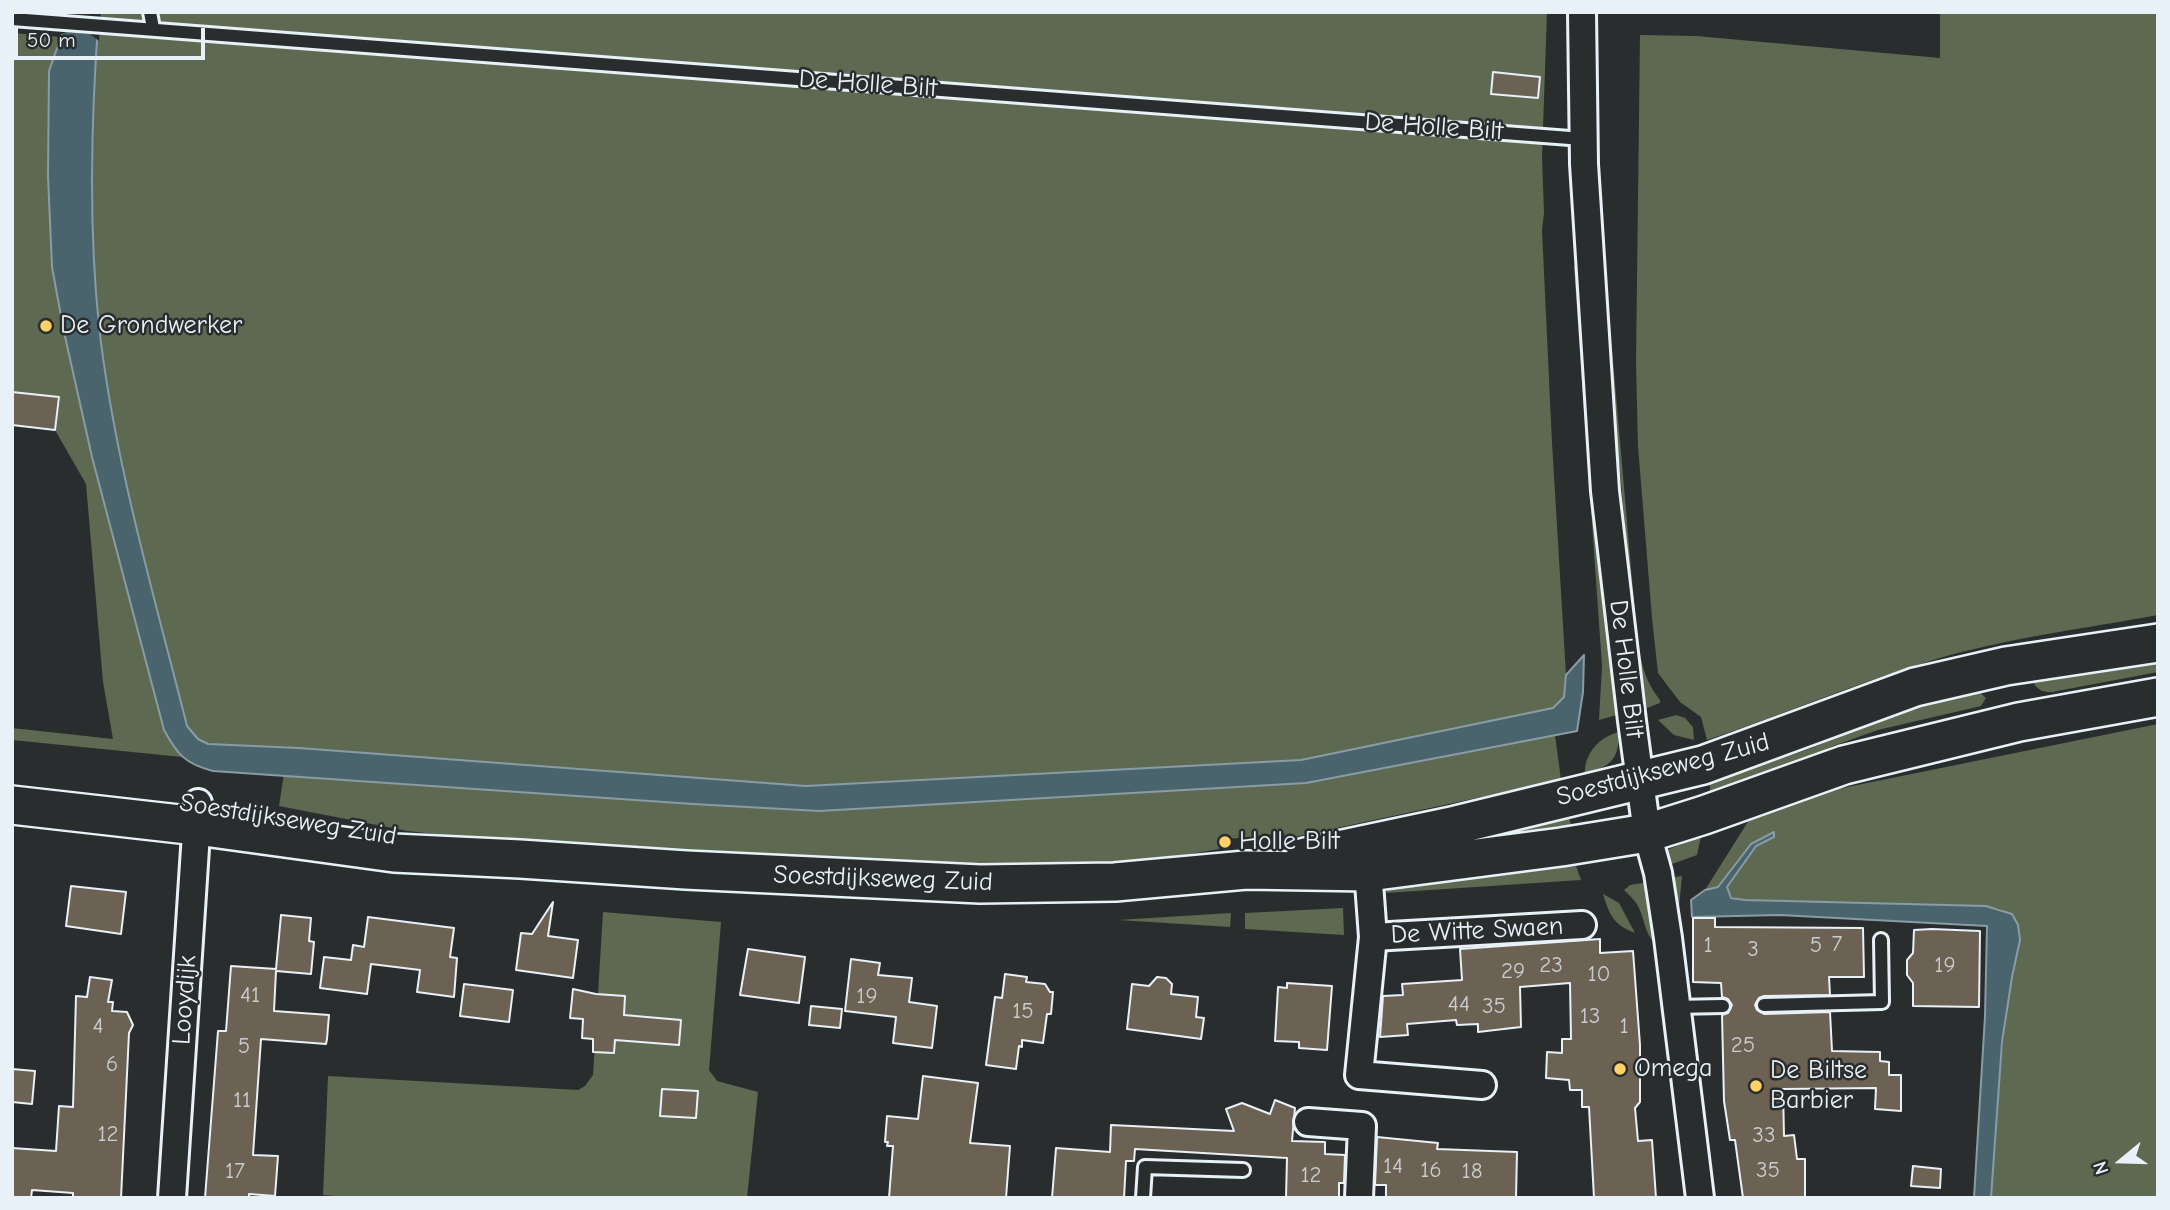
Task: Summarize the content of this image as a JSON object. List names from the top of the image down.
{
  "streets": {
    "main road": ["Soestdijkseweg Zuid"],
    "street": ["De Holle Bilt", "De Witte Swaen", "Looydijk"]
  },
  "crossings": [
    ["De Holle Bilt", "Soestdijkseweg Zuid"],
    ["Soestdijkseweg Zuid", "De Witte Swaen"],
    ["Soestdijkseweg Zuid", "Looydijk"]
  ],
  "places": [
    "De Grondwerker",
    "Holle Bilt",
    "Omega",
    "De Biltse Barbier"
  ],
  "house_numbers": [
    "7",
    "1",
    "5",
    "3",
    "23",
    "19",
    "29",
    "10",
    "41",
    "19",
    "44",
    "35",
    "15",
    "13",
    "4",
    "1",
    "25",
    "5",
    "6",
    "11",
    "12",
    "33",
    "14",
    "16",
    "35",
    "17",
    "18",
    "12"
  ],
  "scale_bar": "50 m",
  "north": "left"
}
